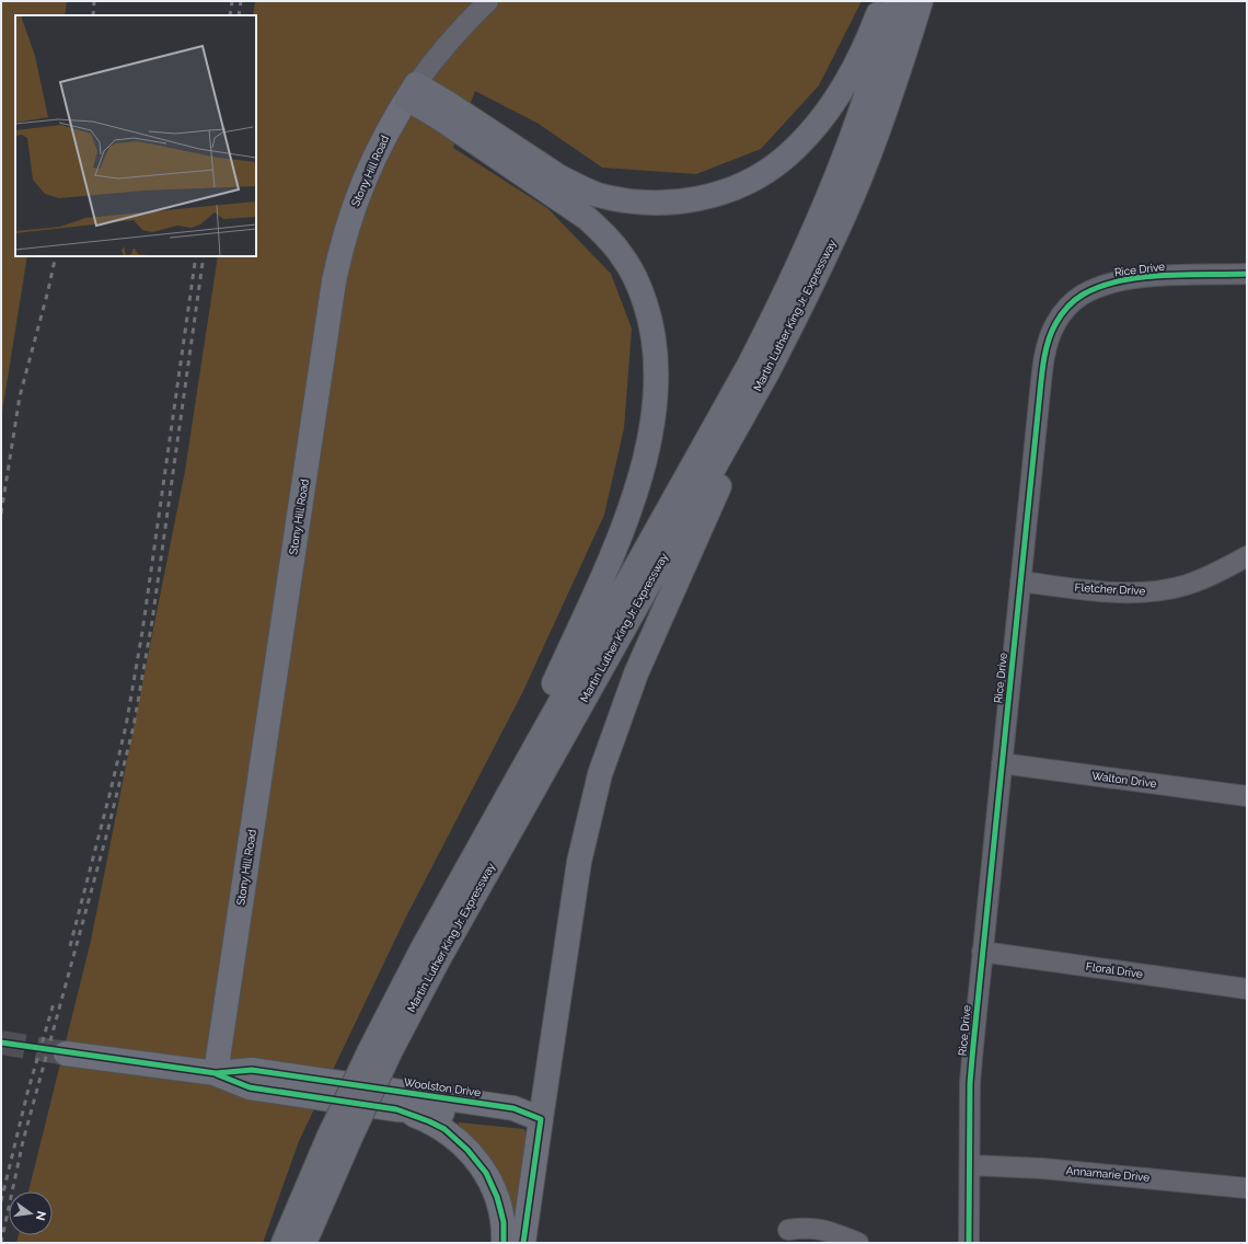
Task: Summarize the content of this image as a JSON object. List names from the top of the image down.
{
  "streets": {
    "highway": ["Martin Luther King Jr. Expressway"],
    "main road": ["Stony Hill Road", "Woolston Drive"],
    "street": [
      "Rice Drive",
      "Fletcher Drive",
      "Walton Drive",
      "Floral Drive",
      "Annamarie Drive"
    ]
  },
  "crossings": [
    ["Stony Hill Road", "Woolston Drive"],
    ["Rice Drive", "Fletcher Drive"],
    ["Rice Drive", "Walton Drive"],
    ["Rice Drive", "Floral Drive"],
    ["Rice Drive", "Annamarie Drive"]
  ],
  "north": "right"
}
